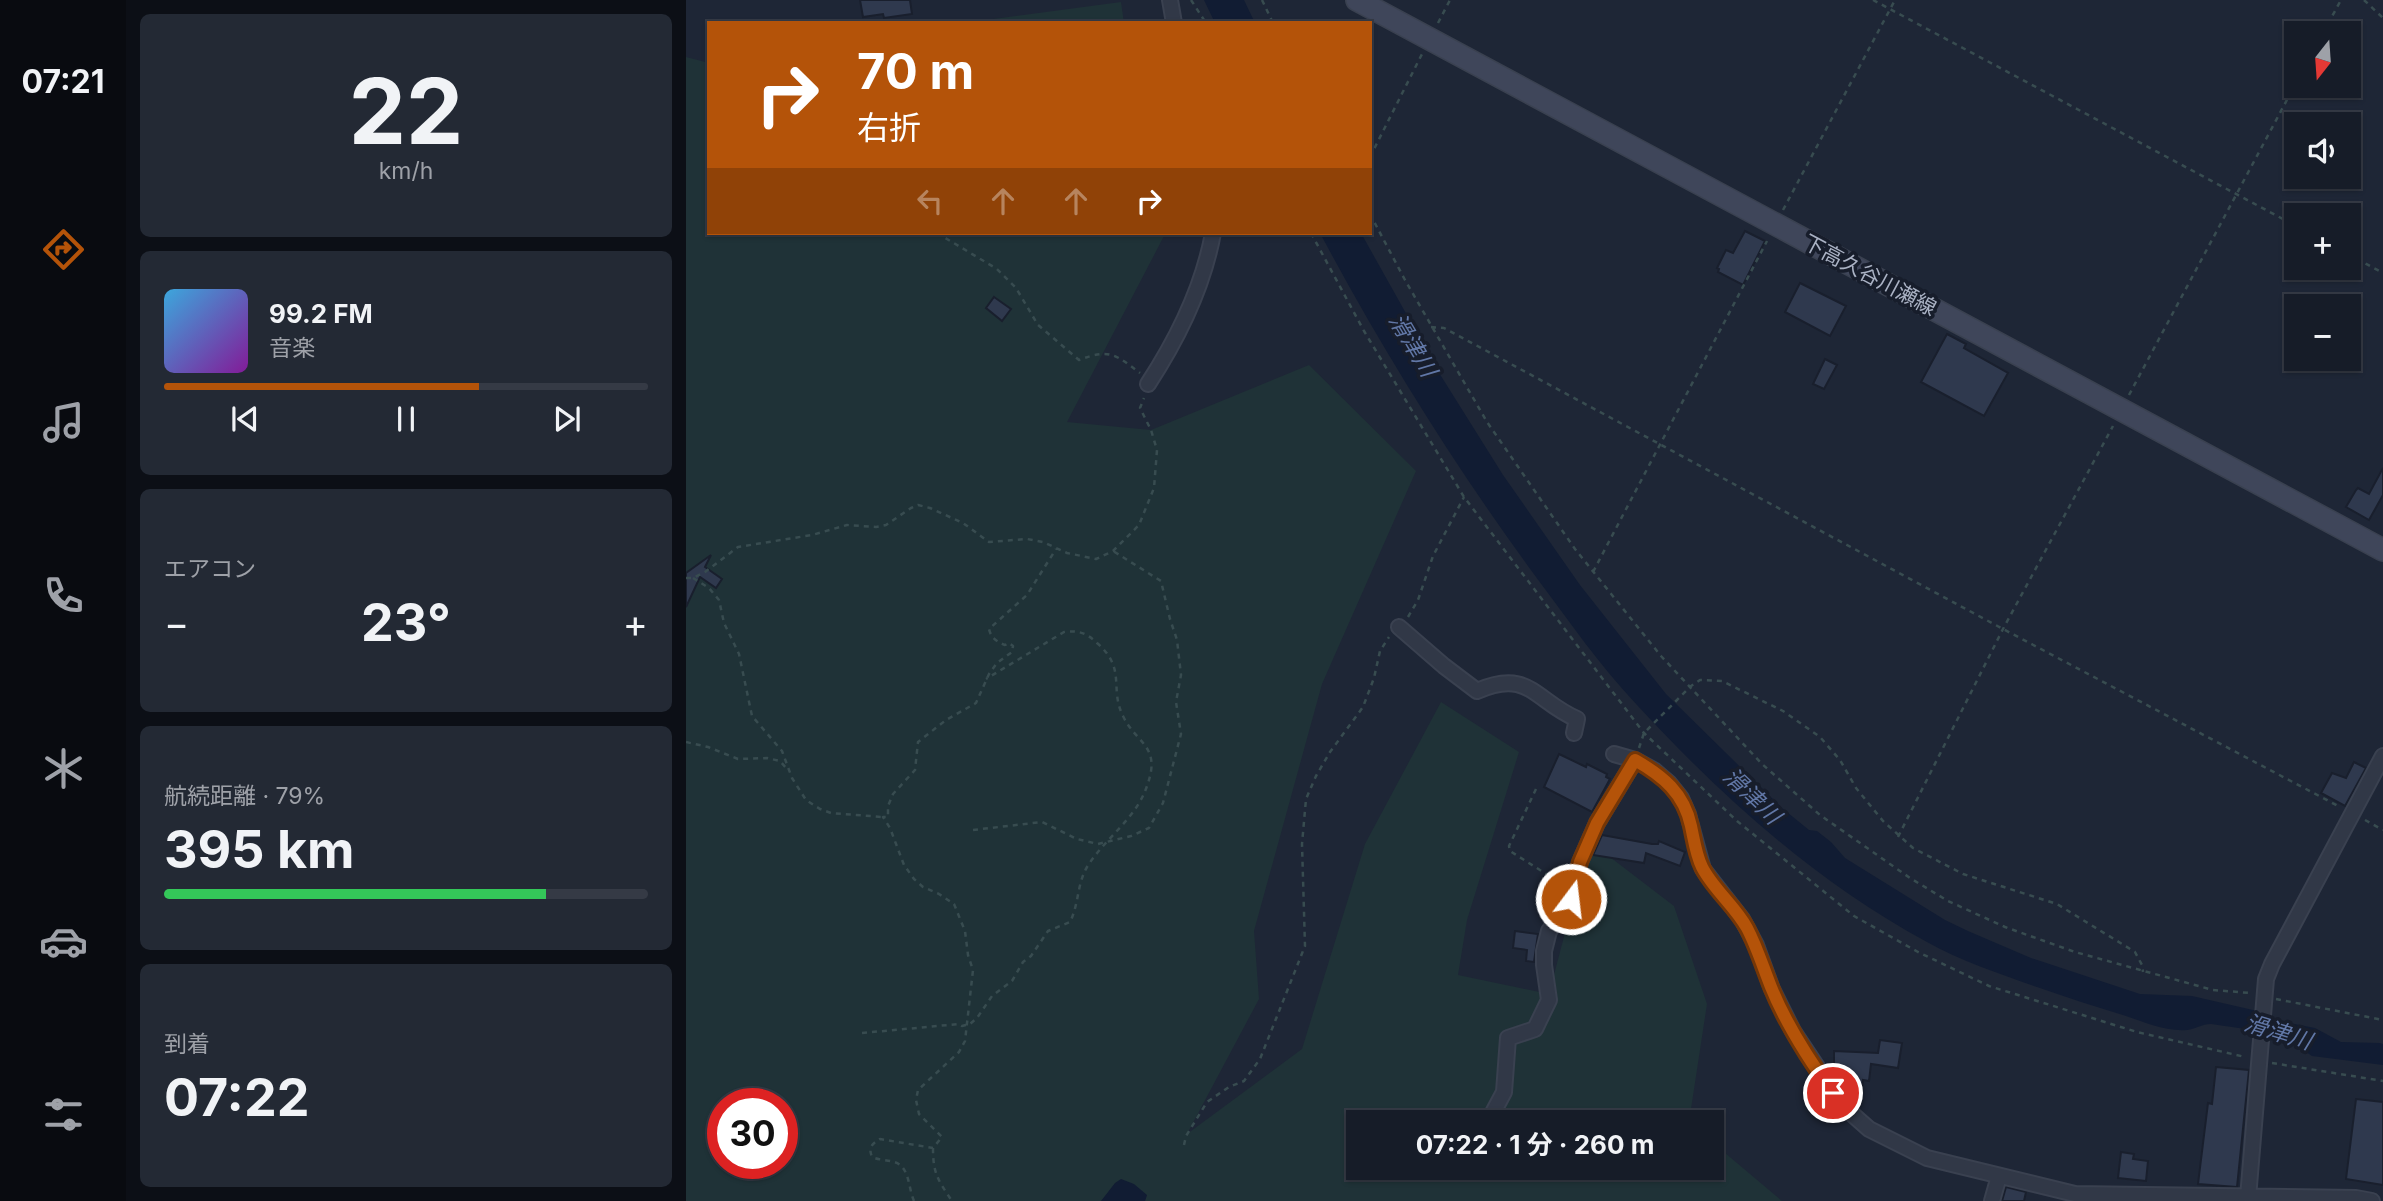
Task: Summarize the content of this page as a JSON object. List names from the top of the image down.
{
  "streets": {
    "main road": ["下高久谷川瀬線"]
  },
  "water": ["滑津川"],
  "north": "bottom",
  "page": {
    "tabs": "07:21",
    "tile": [
      ["22", "km/h"],
      "エアコン",
      ["航続距離 · 79%", "395 km"],
      ["到着", "07:22"]
    ],
    "map_buttons": ["+", "−"],
    "turn": ["70 m", "右折"],
    "song": ["99.2 FM", "音楽"],
    "heat": ["−", "23°", "+"],
    "limit": "30",
    "trip": "07:22 · 1 分 · 260 m"
  }
}
